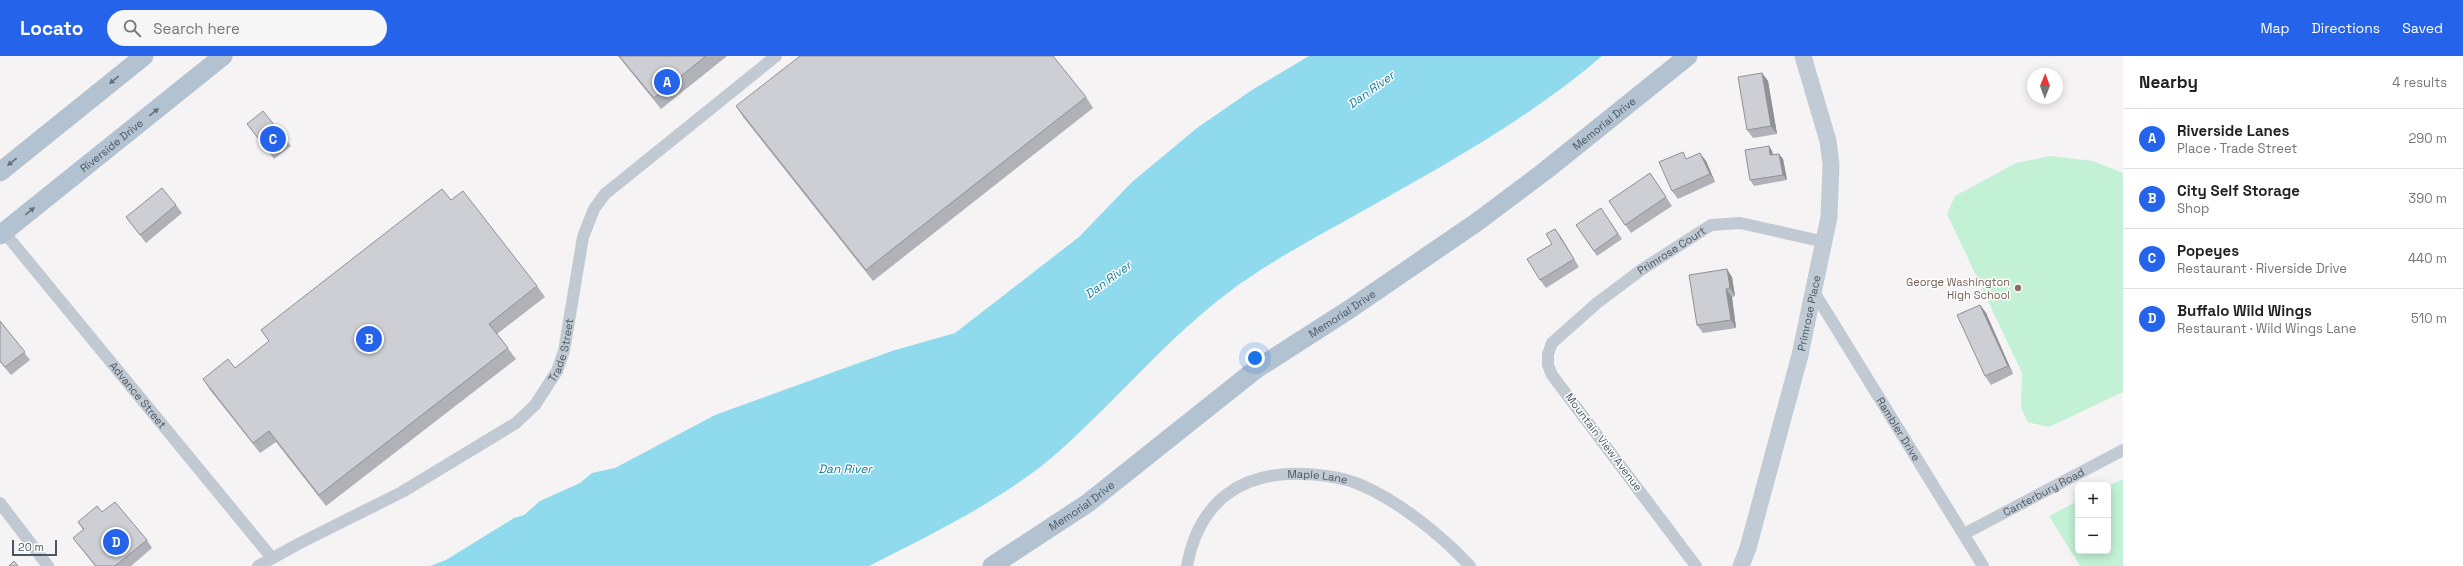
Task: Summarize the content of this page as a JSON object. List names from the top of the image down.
{
  "streets": {
    "main road": ["Memorial Drive", "Riverside Drive"],
    "street": [
      "Primrose Court",
      "Primrose Place",
      "Trade Street",
      "Advance Street",
      "Rambler Drive",
      "Mountain View Avenue",
      "Maple Lane",
      "Canterbury Road"
    ]
  },
  "crossings": [
    ["Riverside Drive", "Advance Street"],
    ["Primrose Court", "Primrose Place"],
    ["Primrose Court", "Mountain View Avenue"],
    ["Primrose Place", "Rambler Drive"],
    ["Trade Street", "Advance Street"],
    ["Rambler Drive", "Canterbury Road"]
  ],
  "water": ["Dan River"],
  "places": ["George Washington High School"],
  "scale_bar": "20 m",
  "north": "top",
  "page": {
    "header": "Locato",
    "search": "Search here",
    "nav": ["Map", "Directions", "Saved"],
    "heading": ["Nearby", "4 results"],
    "pins": [
      "A",
      "C",
      "B",
      "D"
    ],
    "list": [
      {
        "mark": "A",
        "name": "Riverside Lanes",
        "note": "Place · Trade Street",
        "value": "290 m"
      },
      {
        "mark": "B",
        "name": "City Self Storage",
        "note": "Shop",
        "value": "390 m"
      },
      {
        "mark": "C",
        "name": "Popeyes",
        "note": "Restaurant · Riverside Drive",
        "value": "440 m"
      },
      {
        "mark": "D",
        "name": "Buffalo Wild Wings",
        "note": "Restaurant · Wild Wings Lane",
        "value": "510 m"
      }
    ],
    "map_buttons": ["+", "−"],
    "scale": "20 m"
  }
}
